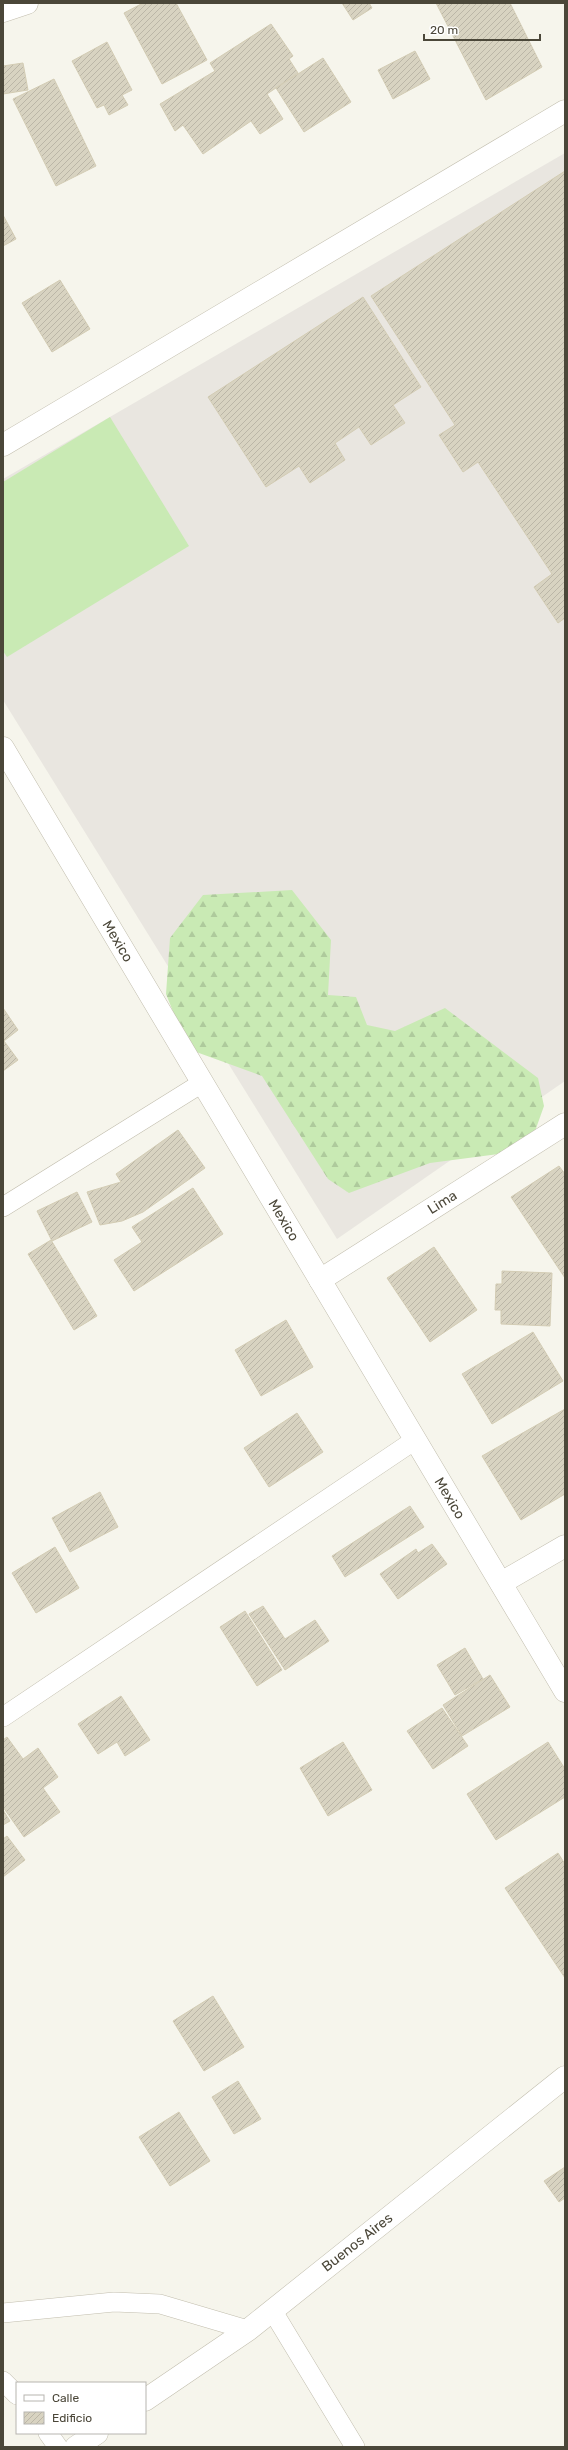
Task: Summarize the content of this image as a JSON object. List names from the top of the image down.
{
  "streets": {
    "street": ["Mexico", "Lima", "Buenos Aires"]
  },
  "crossings": [
    ["Mexico", "Lima"]
  ],
  "legend": ["Calle", "Edificio"],
  "scale_bar": "20 m"
}
